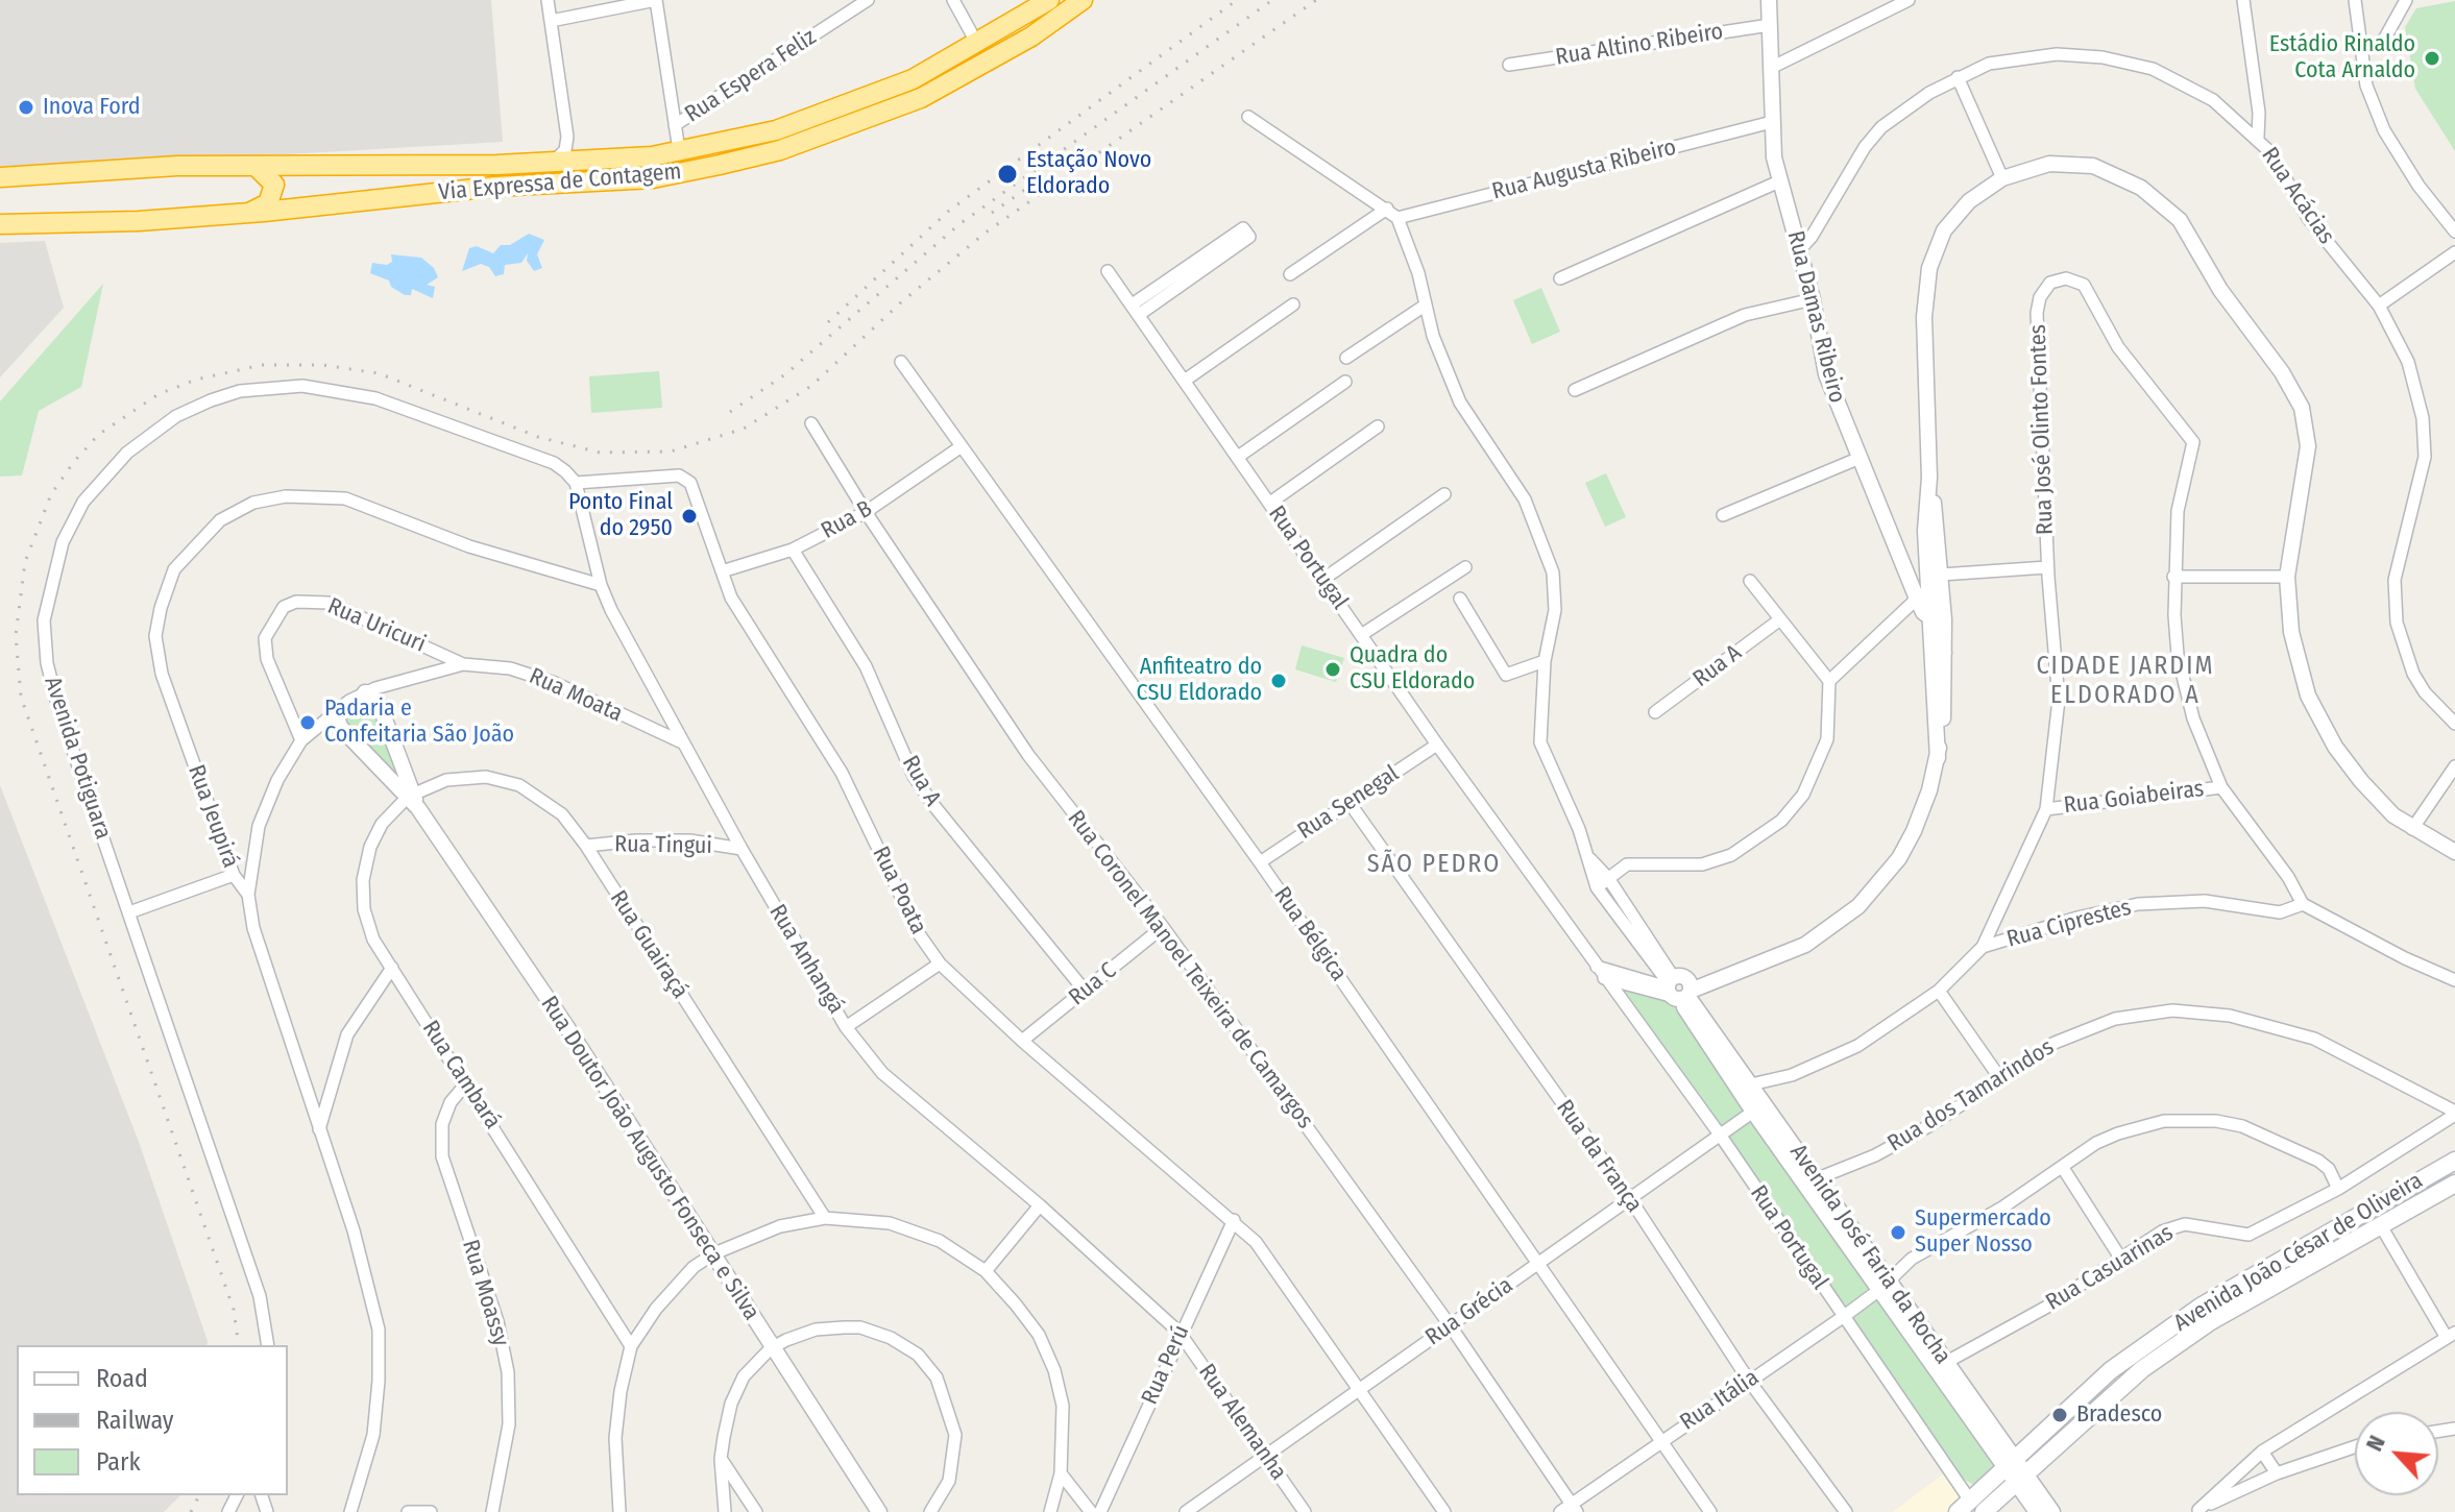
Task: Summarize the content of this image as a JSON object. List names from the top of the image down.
{
  "streets": {
    "highway": ["Via Expressa de Contagem"],
    "main road": ["Avenida João César de Oliveira"],
    "street": [
      "Rua Altino Ribeiro",
      "Rua Espera Feliz",
      "Rua Augusta Ribeiro",
      "Rua Acácias",
      "Rua Damas Ribeiro",
      "Rua José Olinto Fontes",
      "Rua B",
      "Rua Portugal",
      "Rua Uricuri",
      "Rua A",
      "Rua Moata",
      "Avenida Potiguara",
      "Rua Goiabeiras",
      "Rua Senegal",
      "Rua Jeupirá",
      "Rua Tingui",
      "Rua Poata",
      "Rua Ciprestes",
      "Rua Bélgica",
      "Rua Guairaçá",
      "Rua Anhangá",
      "Rua Coronel Manoel Teixeira de Camargos",
      "Rua C",
      "Rua Cambará",
      "Rua dos Tamarindos",
      "Rua da França",
      "Rua Doutor João Augusto Fonseca e Silva",
      "Avenida José Faria da Rocha",
      "Rua Casuarinas",
      "Rua Moassy",
      "Rua Grécia",
      "Rua Perú",
      "Rua Itália",
      "Rua Alemanha"
    ]
  },
  "crossings": [
    ["Rua Altino Ribeiro", "Rua Damas Ribeiro"],
    ["Rua Augusta Ribeiro", "Rua Damas Ribeiro"],
    ["Rua Acácias", "Rua Damas Ribeiro"],
    ["Rua José Olinto Fontes", "Rua Goiabeiras"],
    ["Rua José Olinto Fontes", "Rua Ciprestes"],
    ["Rua B", "Rua A"],
    ["Rua B", "Rua Poata"],
    ["Rua B", "Rua Bélgica"],
    ["Rua B", "Rua Coronel Manoel Teixeira de Camargos"],
    ["Rua Portugal", "Rua Senegal"],
    ["Rua Portugal", "Avenida João César de Oliveira"],
    ["Rua Portugal", "Rua Grécia"],
    ["Rua Portugal", "Rua Itália"],
    ["Rua Uricuri", "Rua Moata"],
    ["Rua A", "Rua C"],
    ["Rua Moata", "Rua Jeupirá"],
    ["Rua Moata", "Rua Anhangá"],
    ["Rua Moata", "Rua Doutor João Augusto Fonseca e Silva"],
    ["Avenida Potiguara", "Rua Poata"],
    ["Avenida Potiguara", "Rua Anhangá"],
    ["Rua Senegal", "Rua Bélgica"],
    ["Rua Senegal", "Rua da França"],
    ["Rua Jeupirá", "Rua Anhangá"],
    ["Rua Tingui", "Rua Guairaçá"],
    ["Rua Tingui", "Rua Anhangá"],
    ["Rua Poata", "Rua Anhangá"],
    ["Rua Poata", "Rua C"],
    ["Rua Poata", "Rua Grécia"],
    ["Rua Poata", "Rua Perú"],
    ["Rua Bélgica", "Rua Grécia"],
    ["Rua Bélgica", "Rua Itália"],
    ["Rua Guairaçá", "Rua Cambará"],
    ["Rua Guairaçá", "Rua Doutor João Augusto Fonseca e Silva"],
    ["Rua Anhangá", "Rua Perú"],
    ["Rua Anhangá", "Rua Alemanha"],
    ["Rua Coronel Manoel Teixeira de Camargos", "Rua C"],
    ["Rua Coronel Manoel Teixeira de Camargos", "Rua Grécia"],
    ["Rua Coronel Manoel Teixeira de Camargos", "Rua Itália"],
    ["Rua Cambará", "Rua Doutor João Augusto Fonseca e Silva"],
    ["Rua Cambará", "Rua Moassy"],
    ["Rua dos Tamarindos", "Avenida José Faria da Rocha"],
    ["Rua dos Tamarindos", "Rua Casuarinas"],
    ["Rua da França", "Rua Grécia"],
    ["Rua da França", "Rua Itália"],
    ["Avenida João César de Oliveira", "Avenida José Faria da Rocha"],
    ["Avenida José Faria da Rocha", "Rua Casuarinas"],
    ["Avenida José Faria da Rocha", "Rua Grécia"],
    ["Avenida José Faria da Rocha", "Rua Itália"],
    ["Rua Casuarinas", "Rua Itália"],
    ["Rua Grécia", "Rua Alemanha"],
    ["Rua Perú", "Rua Alemanha"]
  ],
  "districts": ["CIDADE JARDIM ELDORADO A", "SÃO PEDRO"],
  "places": [
    "Estádio Rinaldo Cota Arnaldo",
    "Inova Ford",
    "Estação Novo Eldorado",
    "Ponto Final do 2950",
    "Quadra do CSU Eldorado",
    "Anfiteatro do CSU Eldorado",
    "Padaria e Confeitaria São João",
    "Supermercado Super Nosso",
    "Bradesco"
  ],
  "legend": ["Road", "Railway", "Park"],
  "north": "top left"
}
